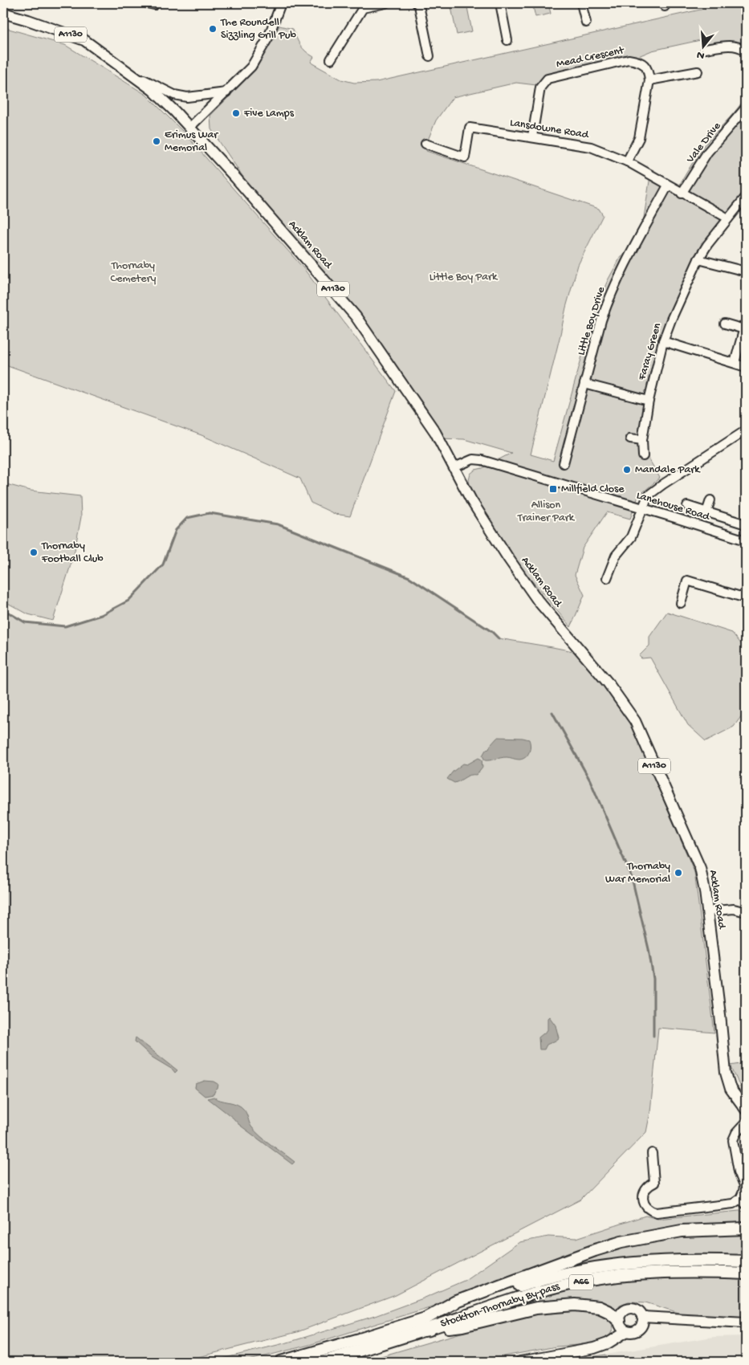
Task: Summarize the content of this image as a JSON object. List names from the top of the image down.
{
  "streets": {
    "highway": ["A66", "Stockton-Thornaby By-pass"],
    "main road": ["A1130", "Acklam Road"],
    "street": [
      "Mead Crescent",
      "Lansdowne Road",
      "Vale Drive",
      "Little Boy Drive",
      "Faray Green",
      "Lanehouse Road"
    ]
  },
  "crossings": [
    ["A1130", "Acklam Road"],
    ["Mead Crescent", "Lansdowne Road"],
    ["Lansdowne Road", "Vale Drive"],
    ["Lansdowne Road", "Little Boy Drive"],
    ["Lansdowne Road", "Faray Green"],
    ["Acklam Road", "Lanehouse Road"],
    ["A66", "Stockton-Thornaby By-pass"]
  ],
  "parks": ["Thornaby Cemetery", "Little Boy Park", "Allison Trainer Park"],
  "places": {
    "other": [
      "The Roundell Sizzling Grill Pub",
      "Five Lamps",
      "Erimus War Memorial",
      "Mandale Park",
      "Thornaby Football Club",
      "Thornaby War Memorial"
    ],
    "transit": ["Millfield Close"]
  },
  "north": "bottom"
}
